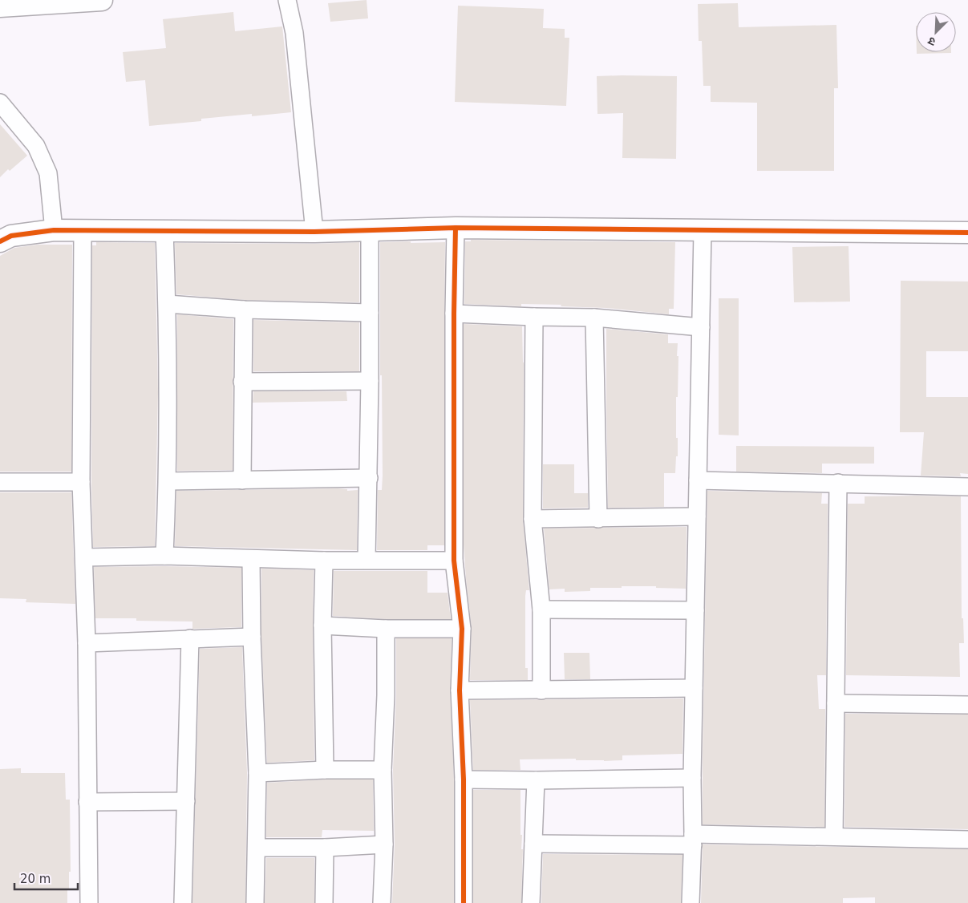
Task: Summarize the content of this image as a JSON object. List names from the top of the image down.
{
  "scale_bar": "20 m",
  "north": "bottom left"
}
